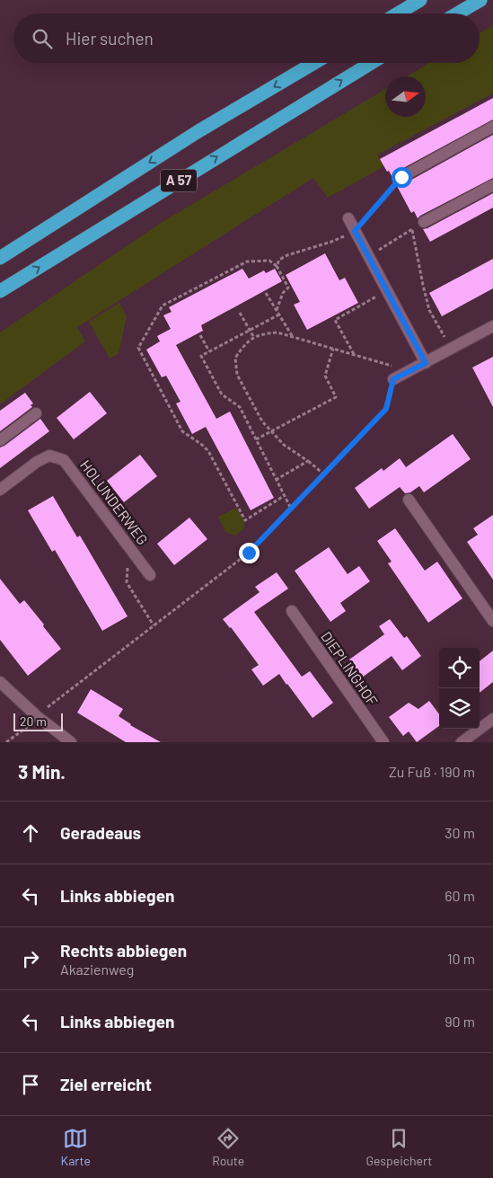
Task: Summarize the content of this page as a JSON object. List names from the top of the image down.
{
  "streets": {
    "highway": ["A 57"],
    "street": ["HOLUNDERWEG", "DIEPLINGHOF"]
  },
  "scale_bar": "20 m",
  "north": "right",
  "page": {
    "search": "Hier suchen",
    "scale": "20 m",
    "heading": ["3 Min.", "Zu Fuß · 190 m"],
    "list": [
      ["Geradeaus", "30 m"],
      ["Links abbiegen", "60 m"],
      ["Rechts abbiegen", "Akazienweg", "10 m"],
      ["Links abbiegen", "90 m"],
      "Ziel erreicht"
    ],
    "nav": ["Karte", "Route", "Gespeichert"]
  }
}
